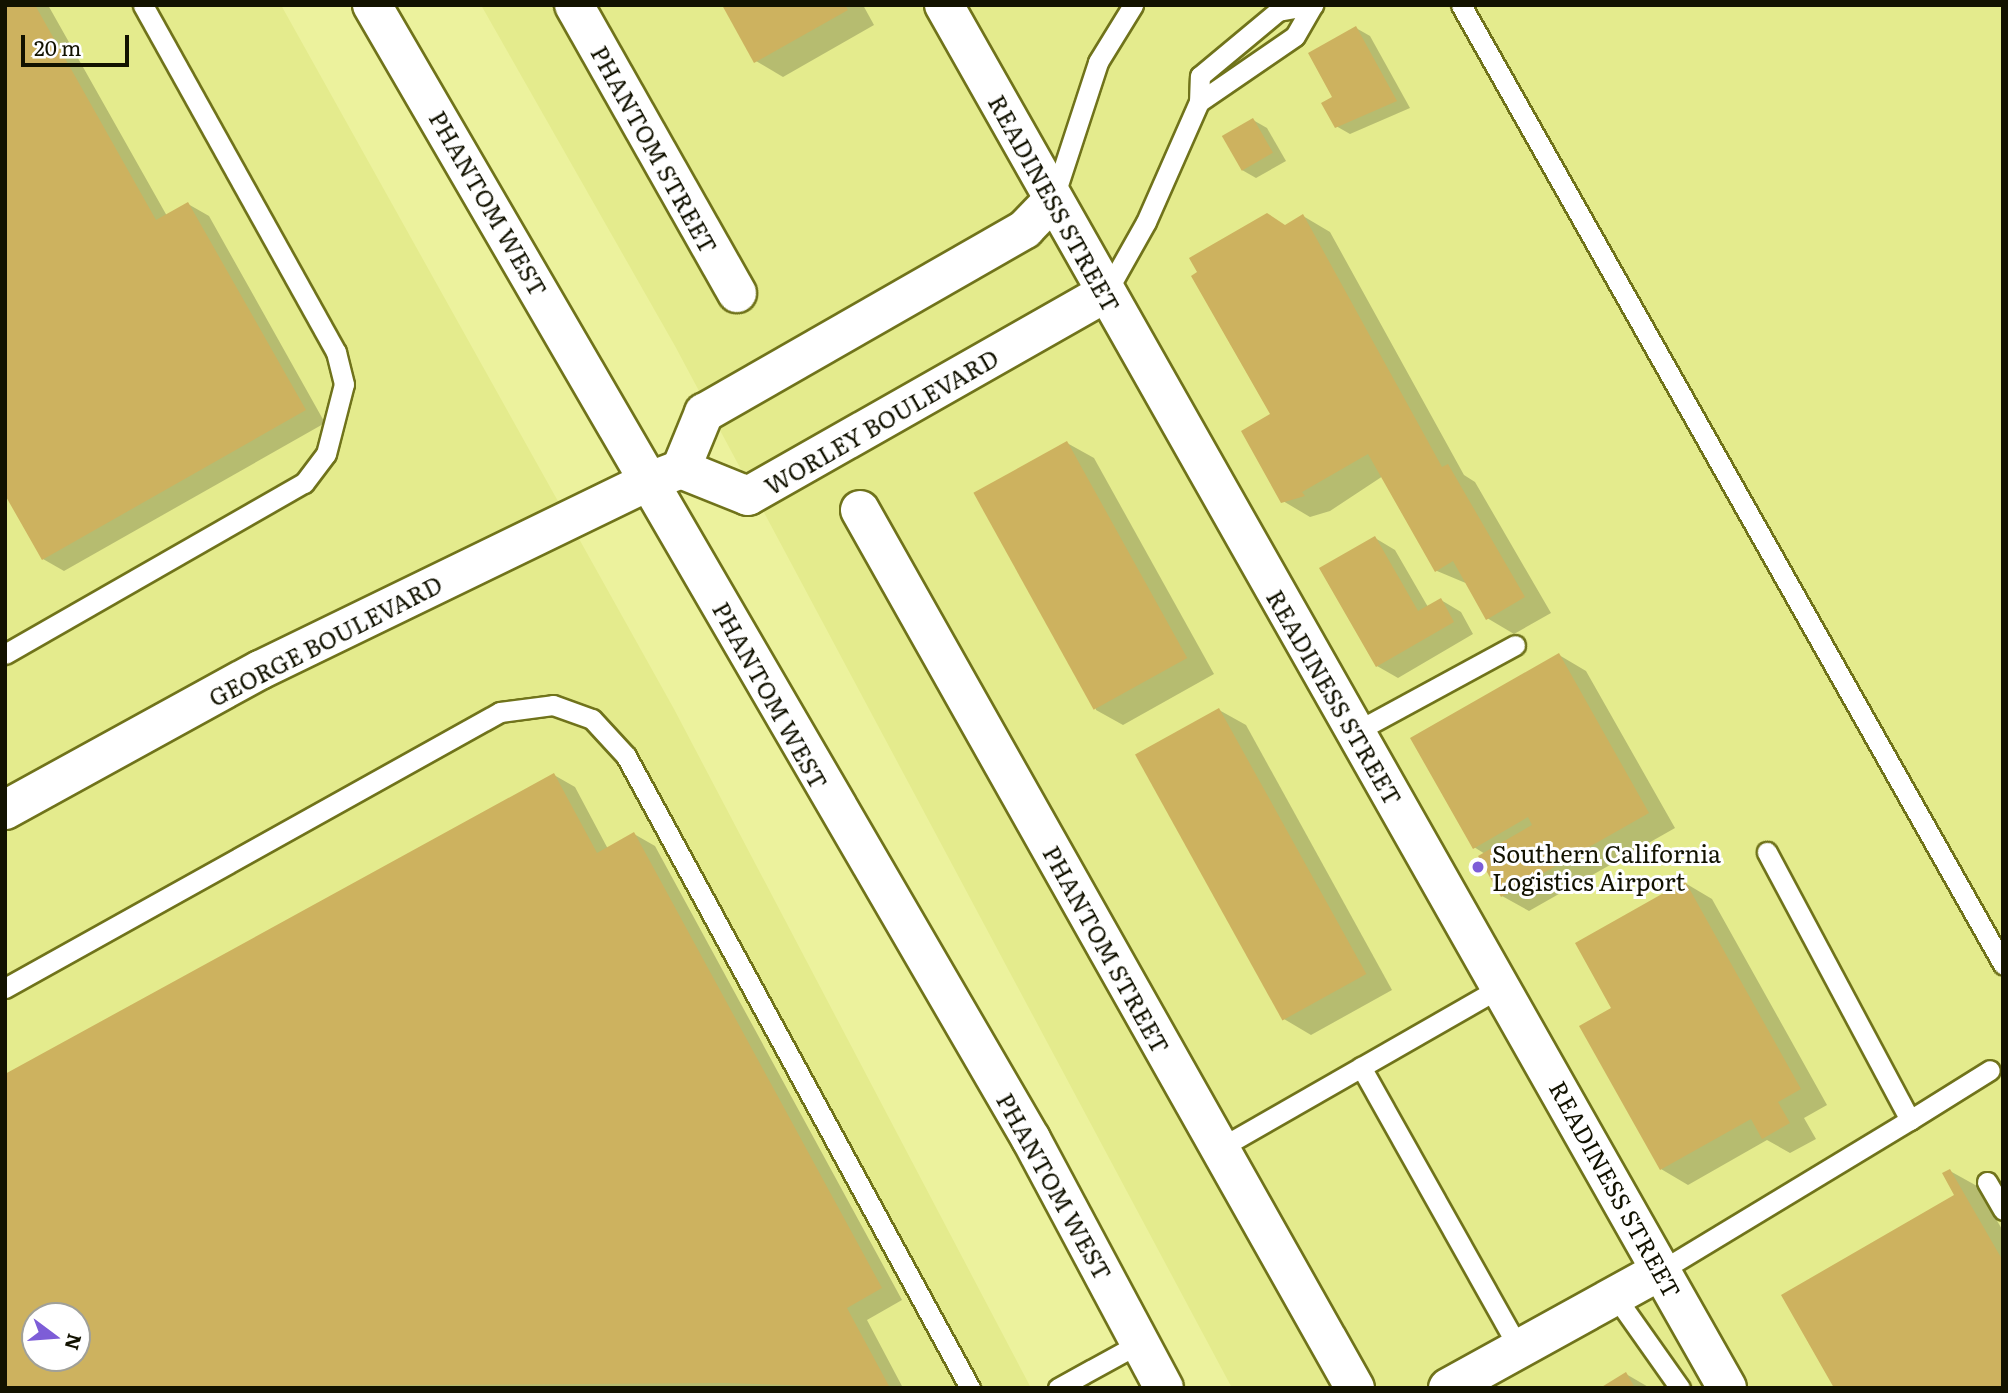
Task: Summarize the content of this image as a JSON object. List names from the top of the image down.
{
  "streets": {
    "street": [
      "PHANTOM STREET",
      "PHANTOM WEST",
      "READINESS STREET",
      "WORLEY BOULEVARD",
      "GEORGE BOULEVARD"
    ]
  },
  "crossings": [
    ["PHANTOM WEST", "WORLEY BOULEVARD"],
    ["PHANTOM WEST", "GEORGE BOULEVARD"],
    ["READINESS STREET", "WORLEY BOULEVARD"],
    ["WORLEY BOULEVARD", "GEORGE BOULEVARD"]
  ],
  "places": ["Southern California Logistics Airport"],
  "scale_bar": "20 m",
  "north": "right"
}
